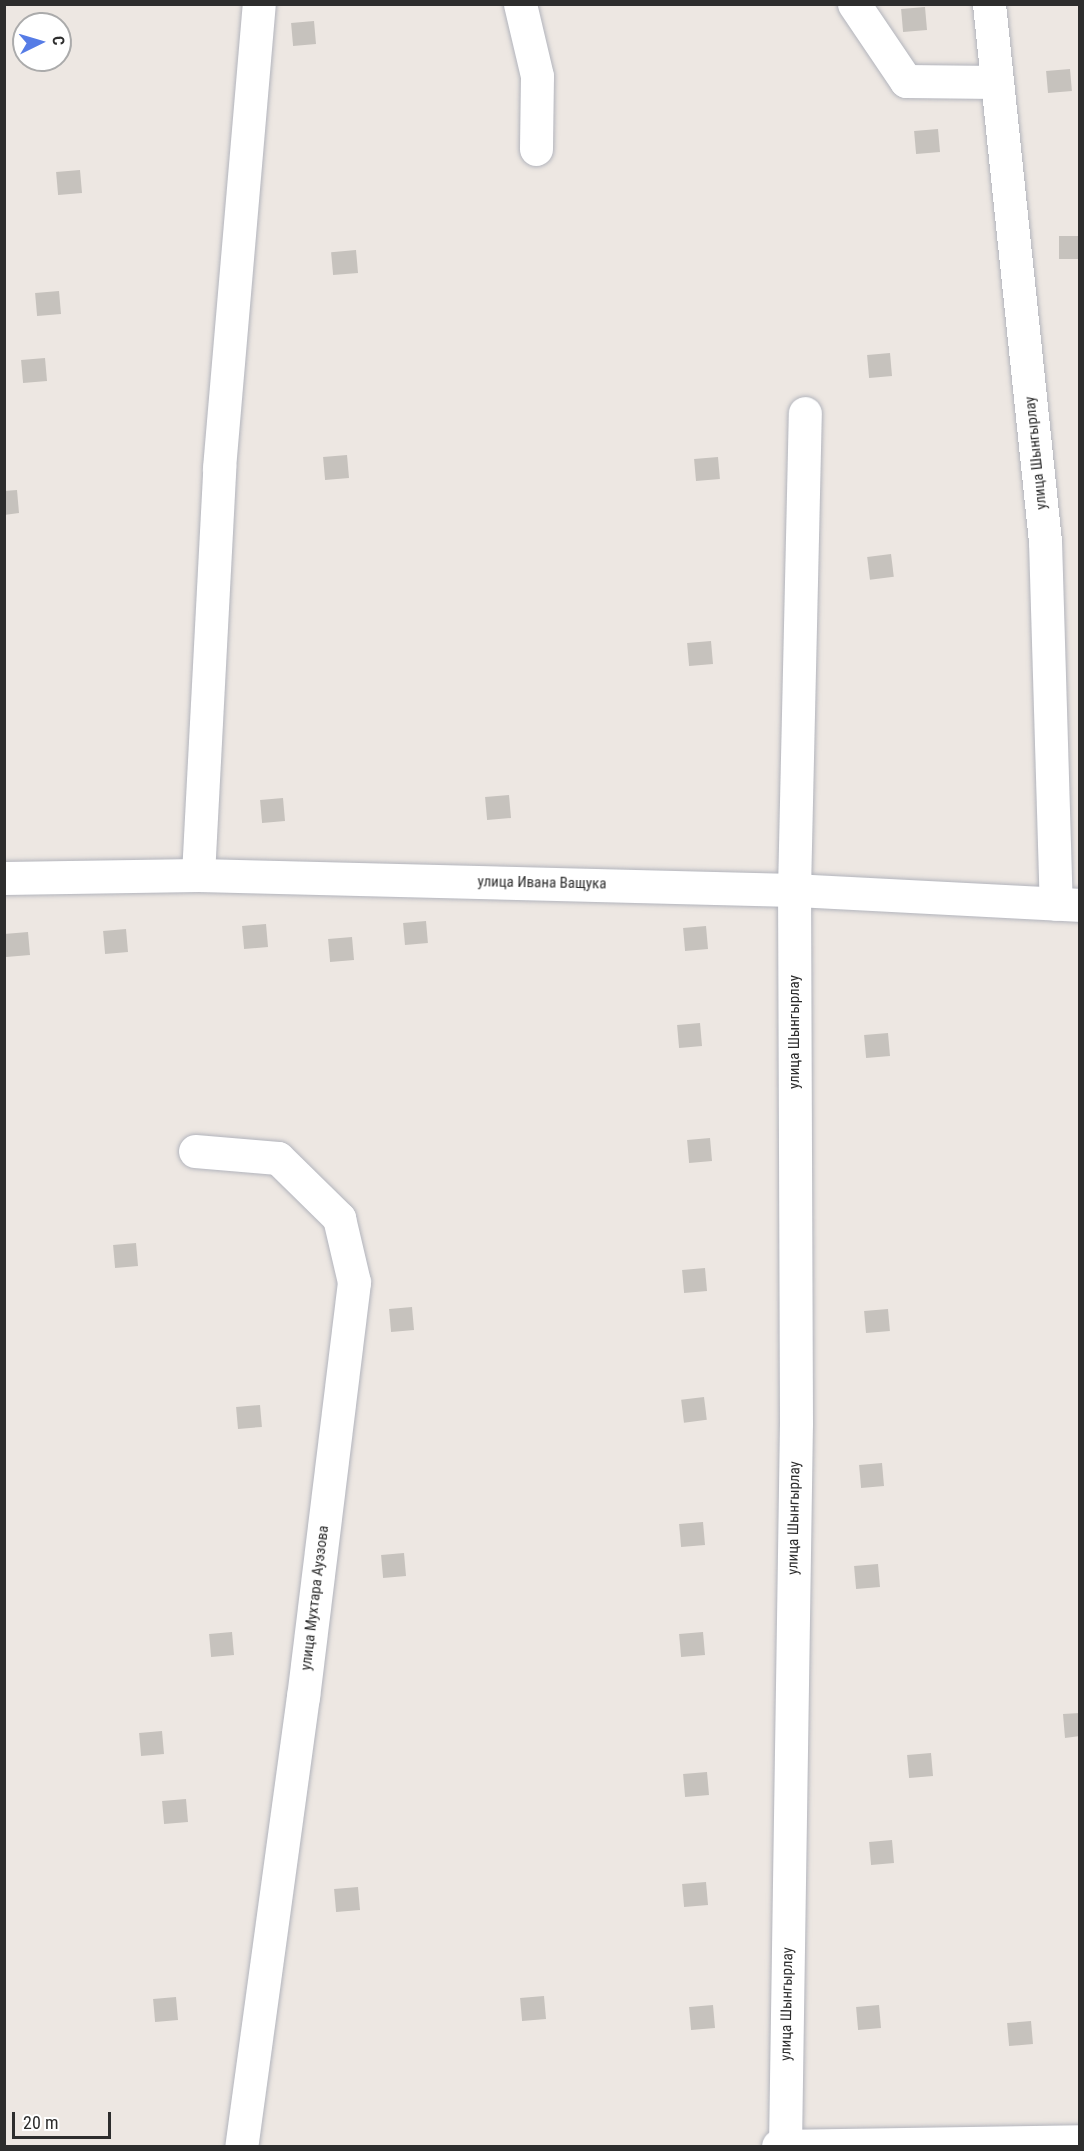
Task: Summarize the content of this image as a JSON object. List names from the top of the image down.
{
  "streets": {
    "street": ["улица Шынгырлау", "улица Ивана Ващука", "улица Мухтара Ауэзова"]
  },
  "crossings": [
    ["улица Шынгырлау", "улица Ивана Ващука"]
  ],
  "scale_bar": "20 m",
  "north": "right"
}
